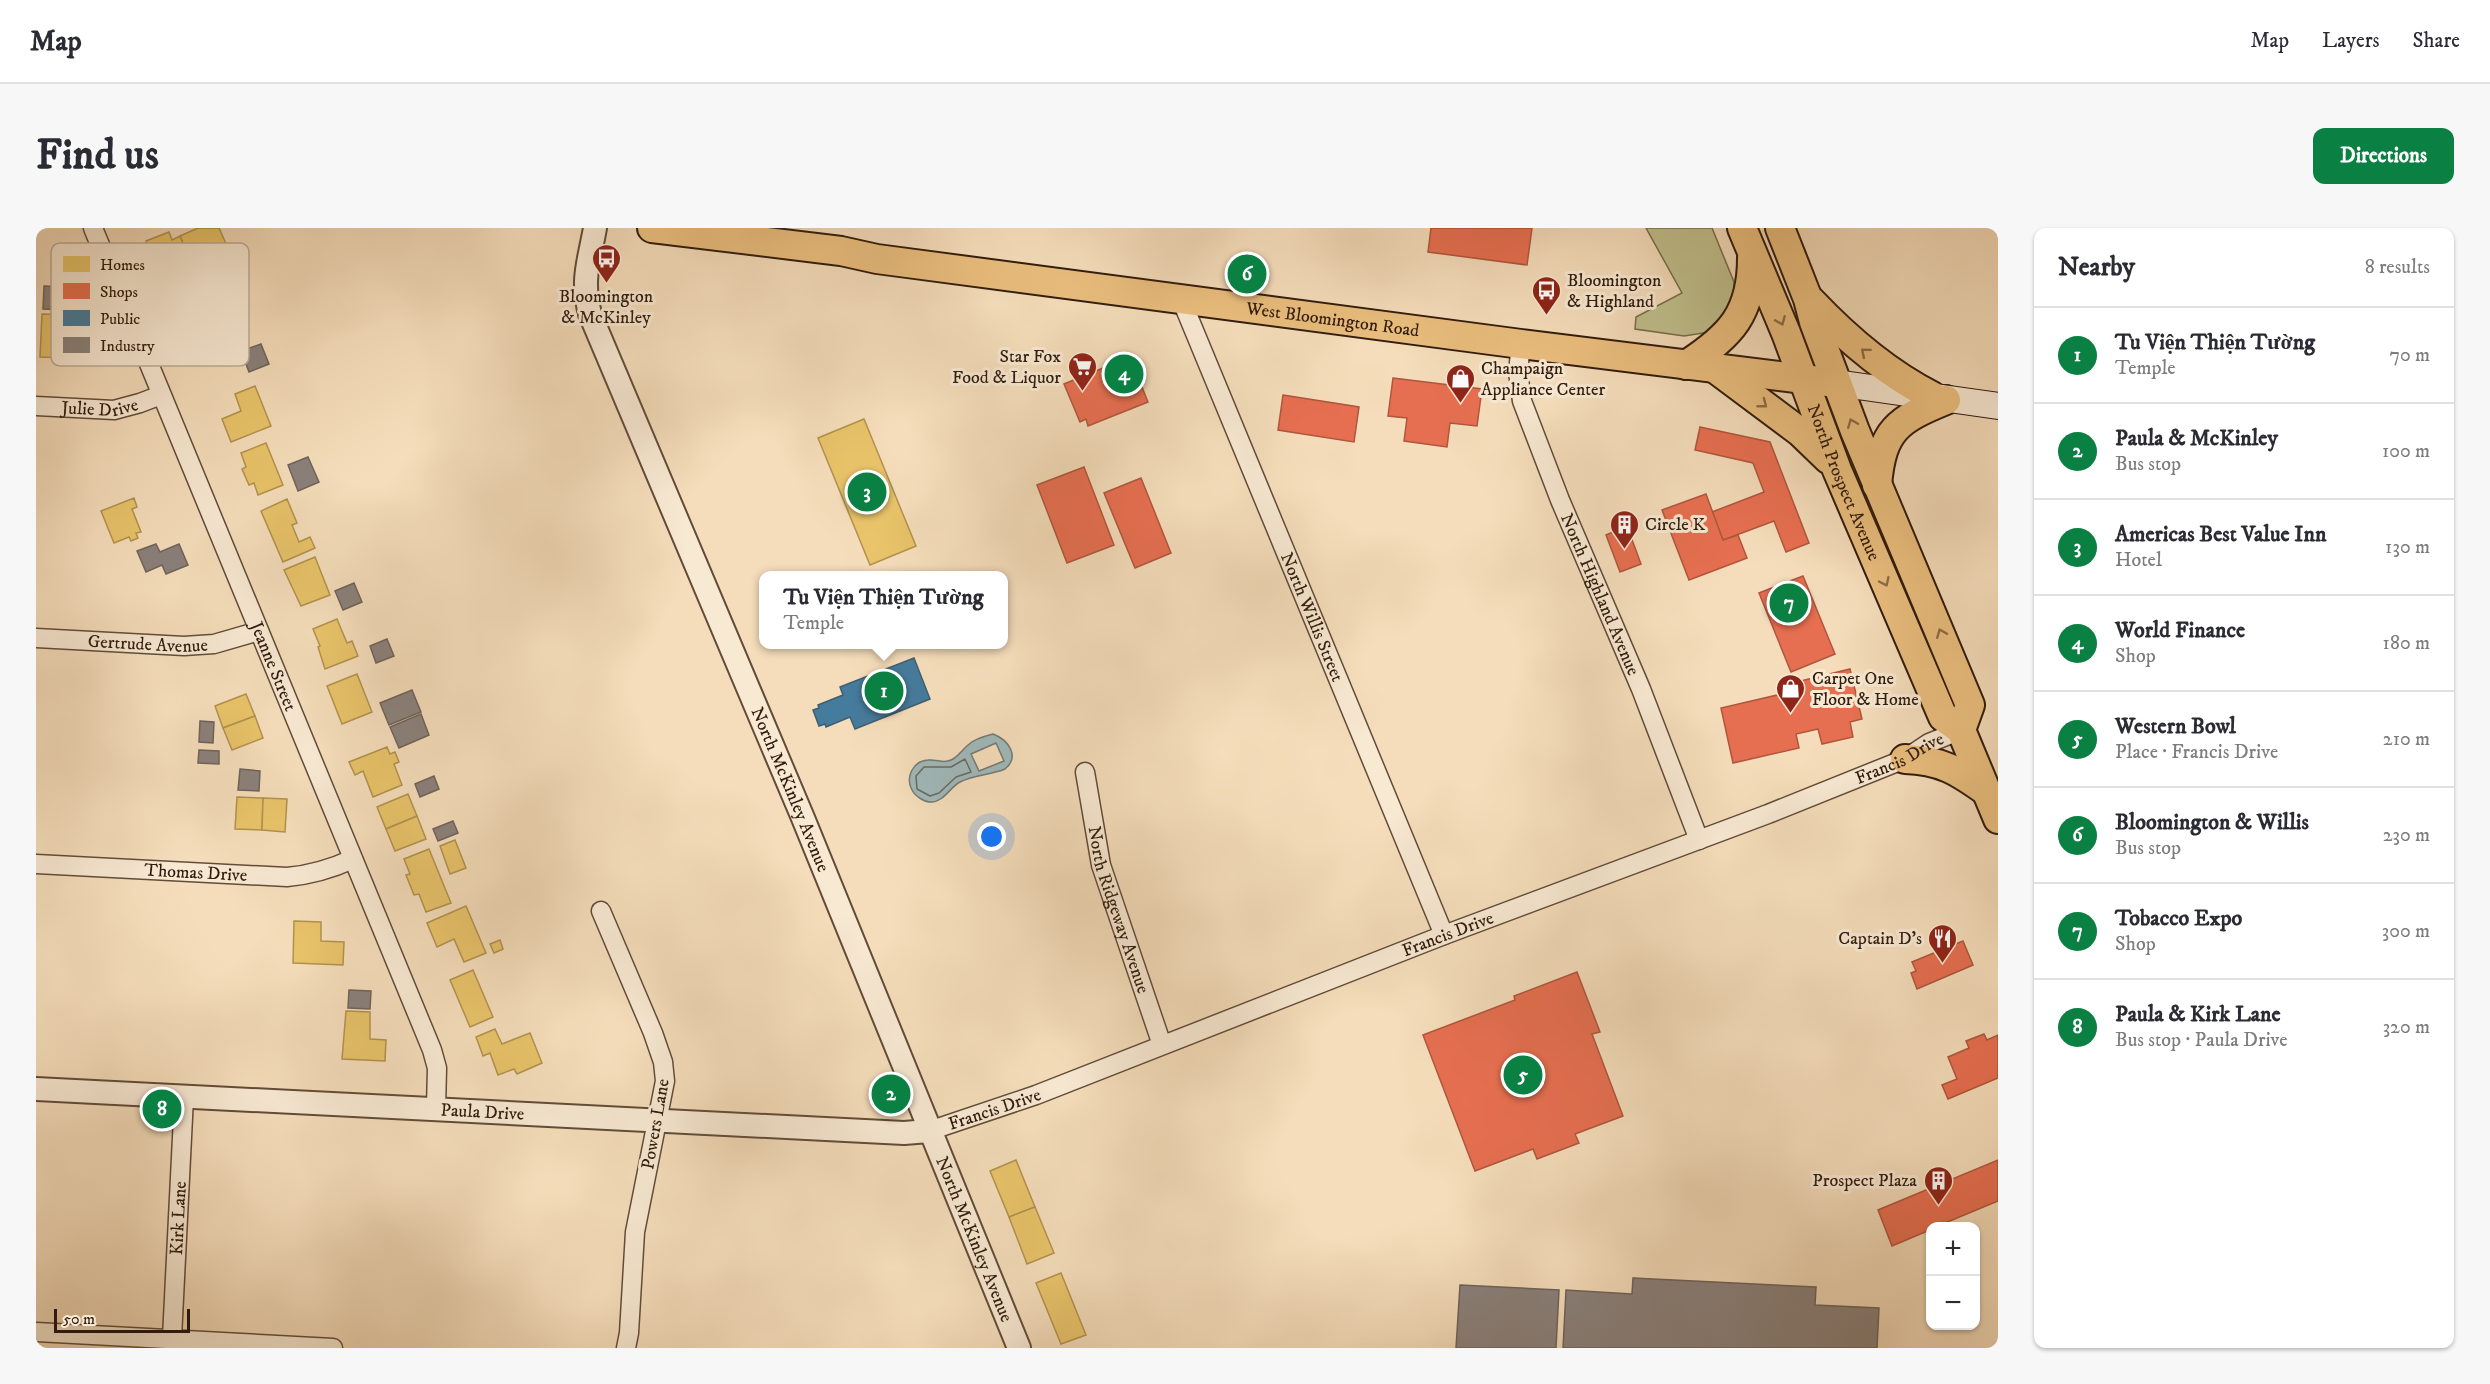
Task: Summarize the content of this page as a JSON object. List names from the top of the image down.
{
  "streets": {
    "main road": ["West Bloomington Road", "North Prospect Avenue"],
    "street": [
      "Julie Drive",
      "North Highland Avenue",
      "North Willis Street",
      "Gertrude Avenue",
      "Jeanne Street",
      "Francis Drive",
      "North McKinley Avenue",
      "Thomas Drive",
      "North Ridgeway Avenue",
      "Paula Drive",
      "Powers Lane",
      "Kirk Lane"
    ]
  },
  "crossings": [
    ["West Bloomington Road", "North Prospect Avenue"],
    ["West Bloomington Road", "North Highland Avenue"],
    ["West Bloomington Road", "North Willis Street"],
    ["Julie Drive", "Jeanne Street"],
    ["North Prospect Avenue", "Francis Drive"],
    ["North Highland Avenue", "Francis Drive"],
    ["North Willis Street", "Francis Drive"],
    ["Gertrude Avenue", "Jeanne Street"],
    ["Jeanne Street", "Thomas Drive"],
    ["Jeanne Street", "Paula Drive"],
    ["Francis Drive", "North McKinley Avenue"],
    ["Francis Drive", "North Ridgeway Avenue"],
    ["Francis Drive", "Paula Drive"],
    ["North McKinley Avenue", "Paula Drive"],
    ["Paula Drive", "Powers Lane"],
    ["Paula Drive", "Kirk Lane"]
  ],
  "places": {
    "bus stop": ["Bloomington & McKinley", "Bloomington & Highland"],
    "supermarket": ["Star Fox Food & Liquor"],
    "shop": ["Champaign Appliance Center", "Carpet One Floor & Home"],
    "building": ["Circle K", "Prospect Plaza"],
    "restaurant": ["Captain D's"]
  },
  "legend": [
    "Homes",
    "Shops",
    "Public",
    "Industry"
  ],
  "scale_bar": "50 m",
  "page": {
    "header": "Map",
    "nav": ["Map", "Layers", "Share"],
    "buttons": "Directions",
    "title": "Find us",
    "heading": ["Nearby", "8 results"],
    "pins": [
      "6",
      "4",
      "3",
      "7",
      "1",
      "5",
      "2",
      "8"
    ],
    "list": [
      {
        "mark": "1",
        "name": "Tu Viện Thiện Tường",
        "note": "Temple",
        "value": "70 m"
      },
      {
        "mark": "2",
        "name": "Paula & McKinley",
        "note": "Bus stop",
        "value": "100 m"
      },
      {
        "mark": "3",
        "name": "Americas Best Value Inn",
        "note": "Hotel",
        "value": "130 m"
      },
      {
        "mark": "4",
        "name": "World Finance",
        "note": "Shop",
        "value": "180 m"
      },
      {
        "mark": "5",
        "name": "Western Bowl",
        "note": "Place · Francis Drive",
        "value": "210 m"
      },
      {
        "mark": "6",
        "name": "Bloomington & Willis",
        "note": "Bus stop",
        "value": "230 m"
      },
      {
        "mark": "7",
        "name": "Tobacco Expo",
        "note": "Shop",
        "value": "300 m"
      },
      {
        "mark": "8",
        "name": "Paula & Kirk Lane",
        "note": "Bus stop · Paula Drive",
        "value": "320 m"
      }
    ],
    "popup": ["Tu Viện Thiện Tường", "Temple"],
    "map_buttons": ["+", "−"],
    "scale": "50 m"
  }
}
